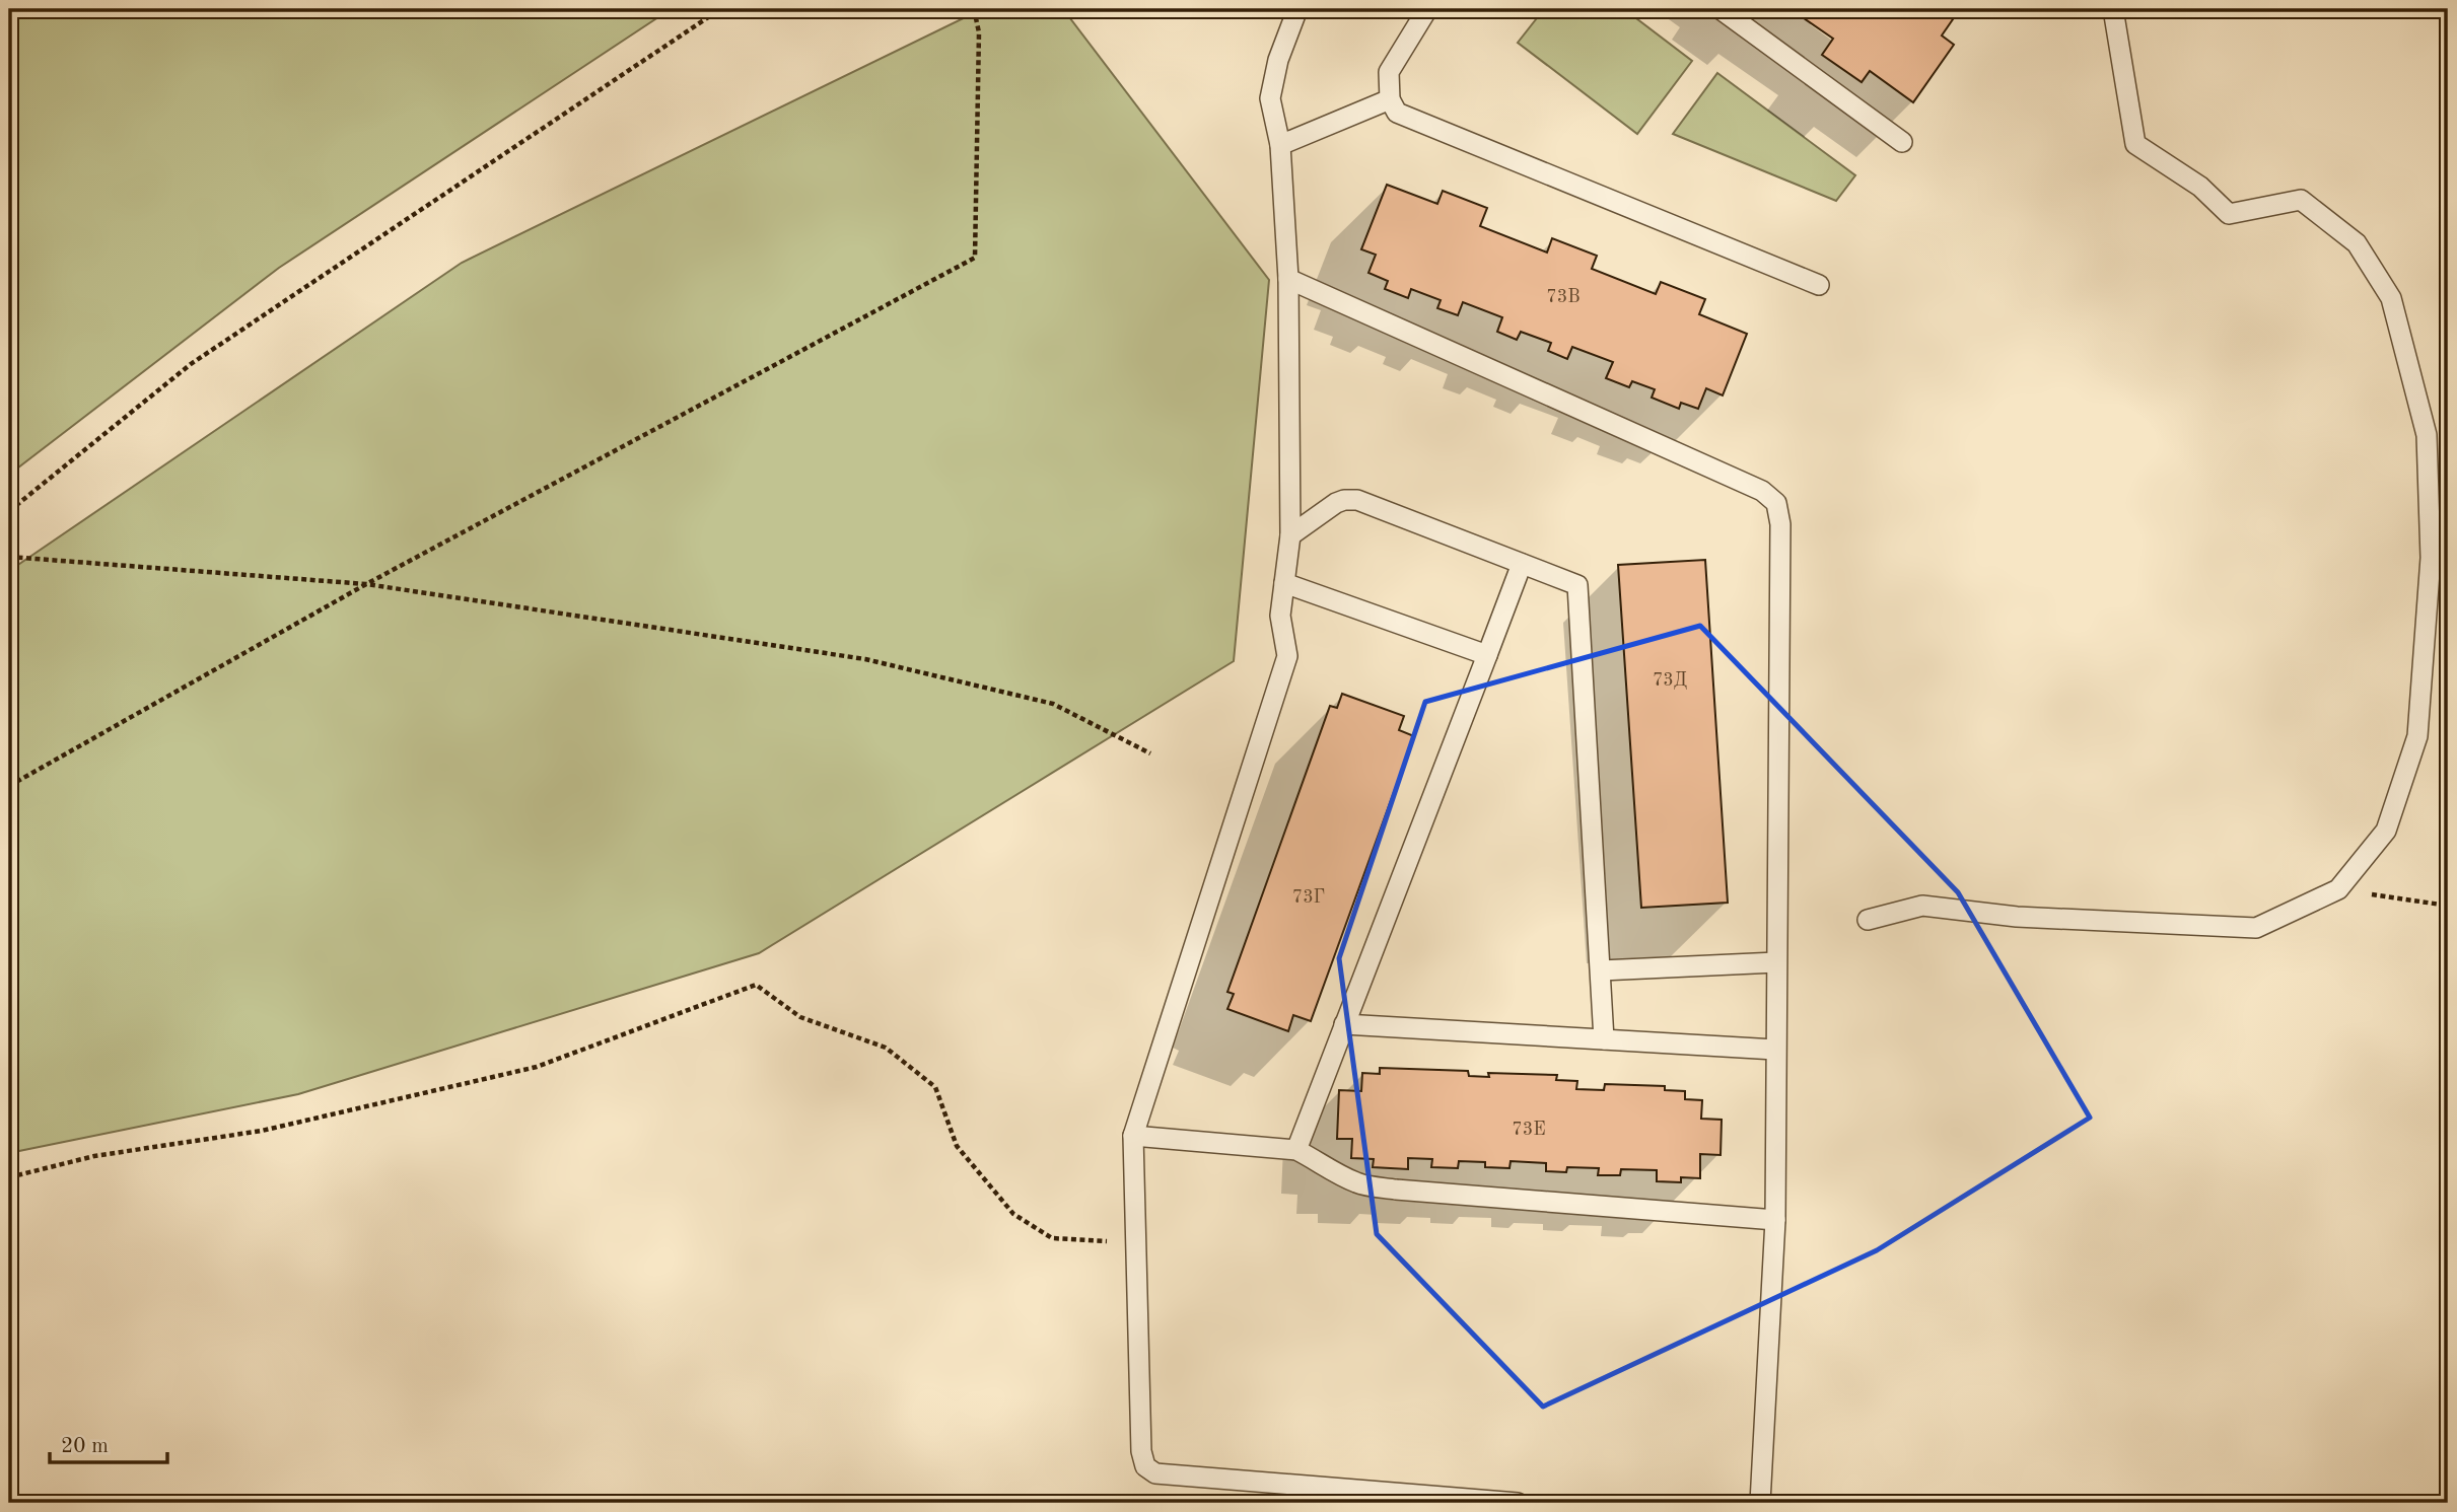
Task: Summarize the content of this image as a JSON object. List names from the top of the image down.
{
  "house_numbers": [
    "73В",
    "73Д",
    "73Г",
    "73Е"
  ],
  "scale_bar": "20 m"
}
